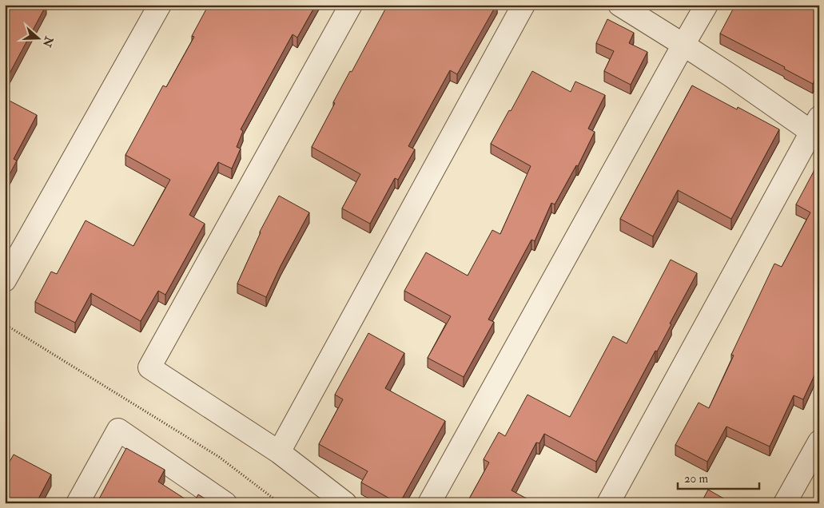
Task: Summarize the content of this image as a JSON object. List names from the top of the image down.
{
  "scale_bar": "20 m",
  "north": "right"
}
